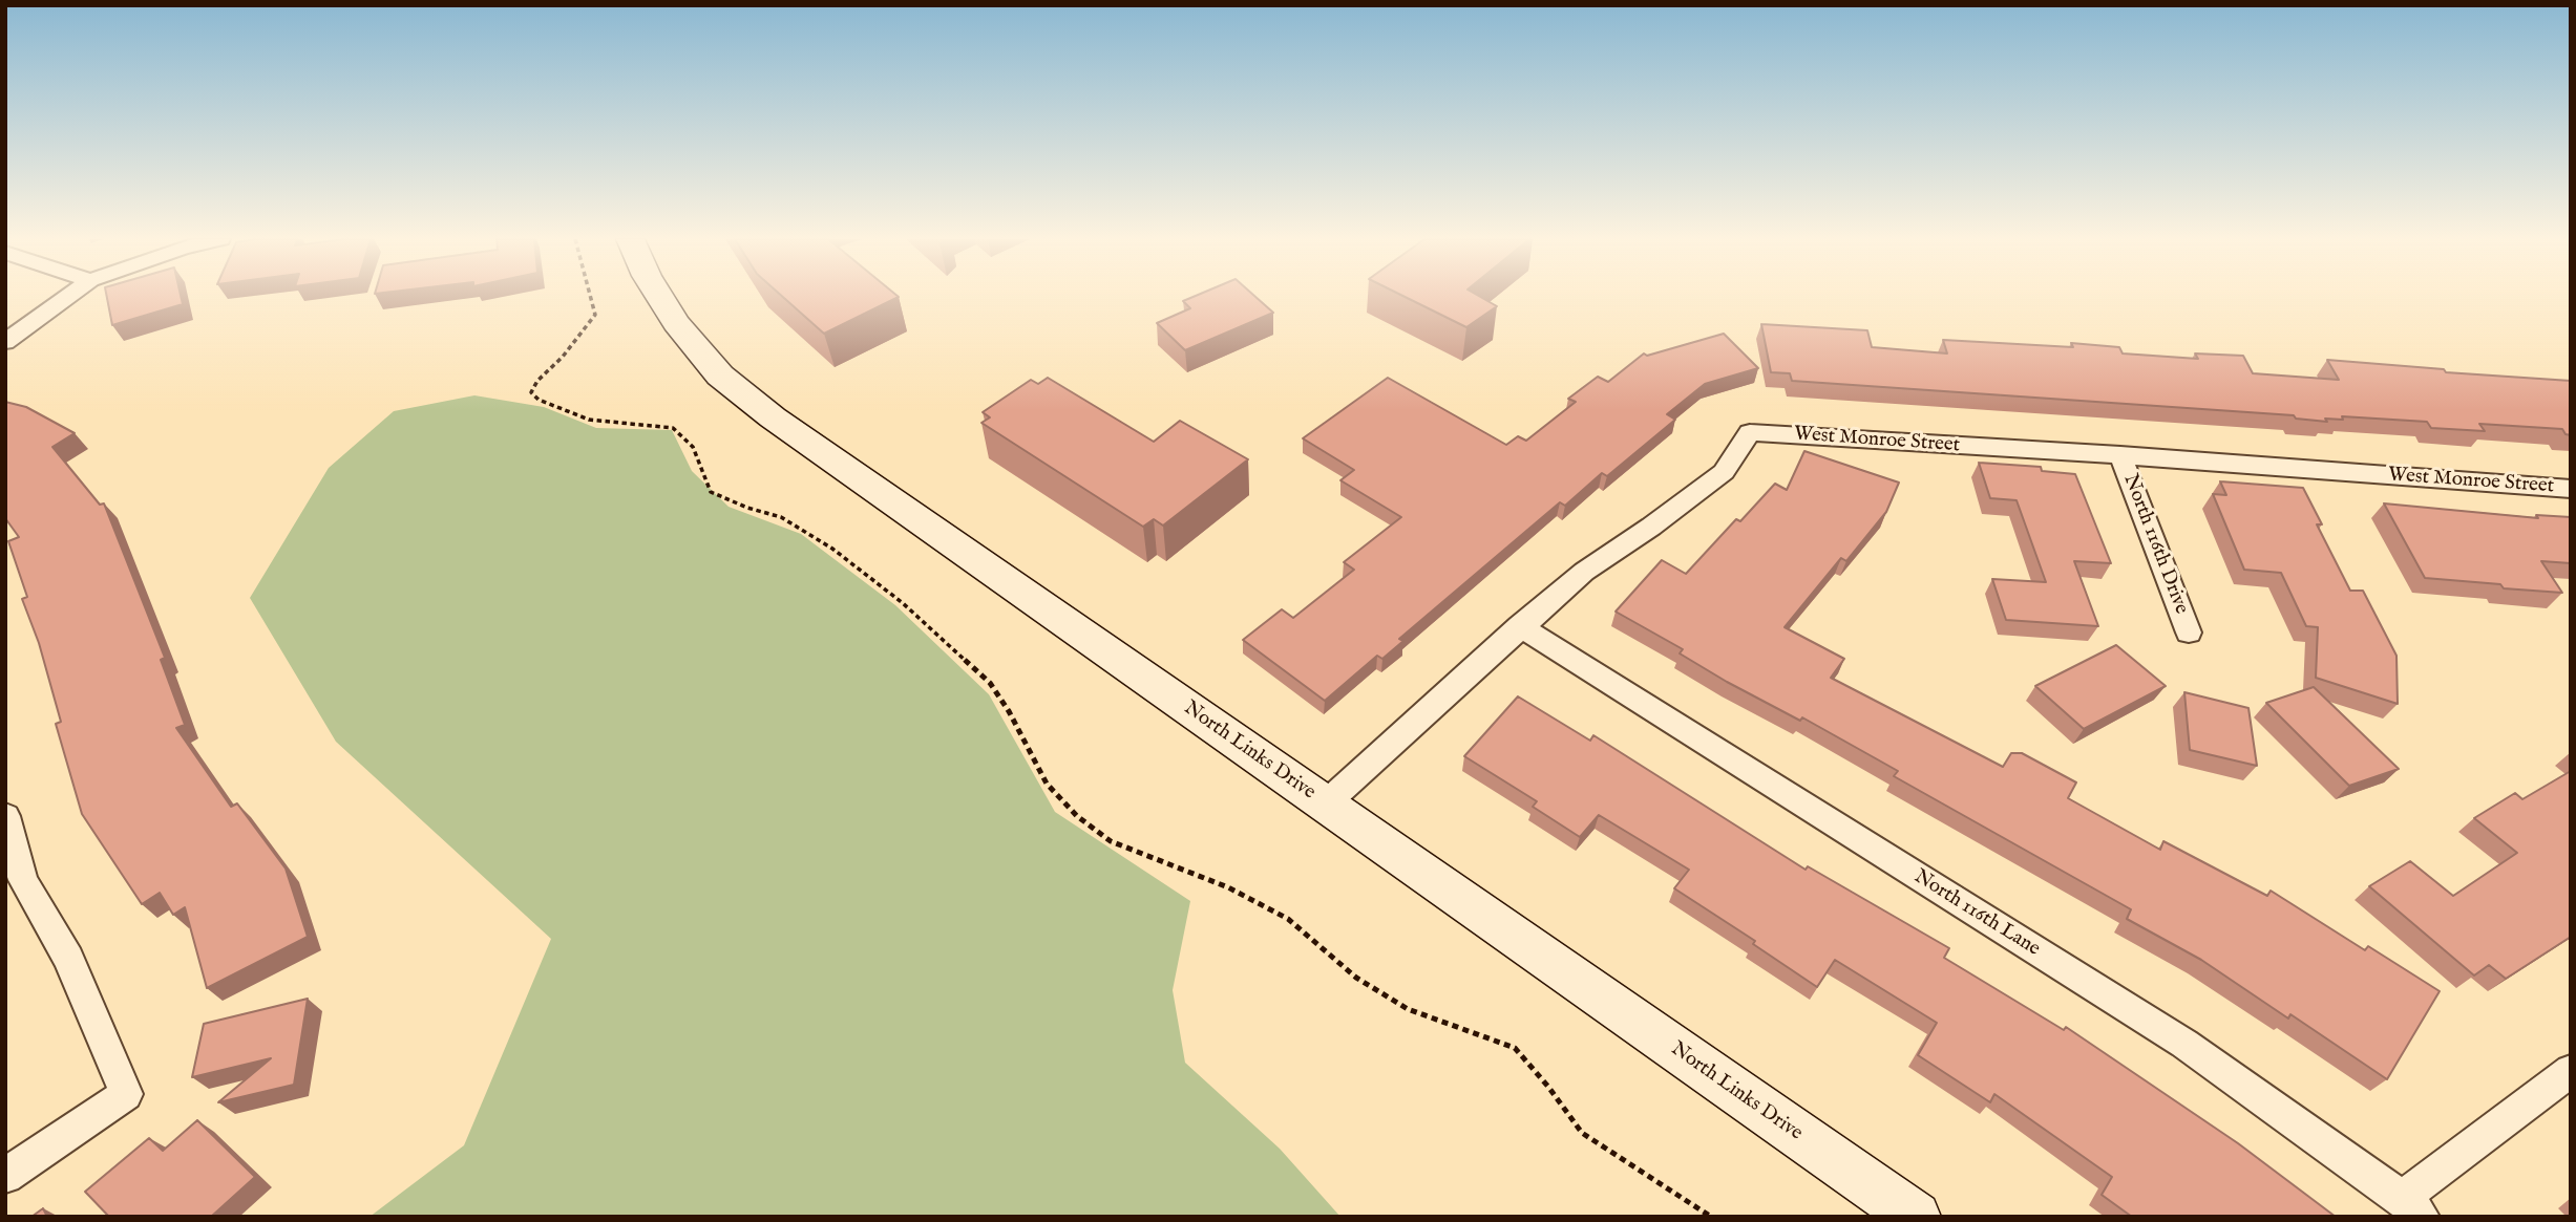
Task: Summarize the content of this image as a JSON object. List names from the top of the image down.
{
  "streets": {
    "street": [
      "West Monroe Street",
      "North 116th Drive",
      "North Links Drive",
      "North 116th Lane"
    ]
  },
  "crossings": [
    ["West Monroe Street", "North 116th Drive"],
    ["West Monroe Street", "North Links Drive"],
    ["West Monroe Street", "North 116th Lane"]
  ]
}
